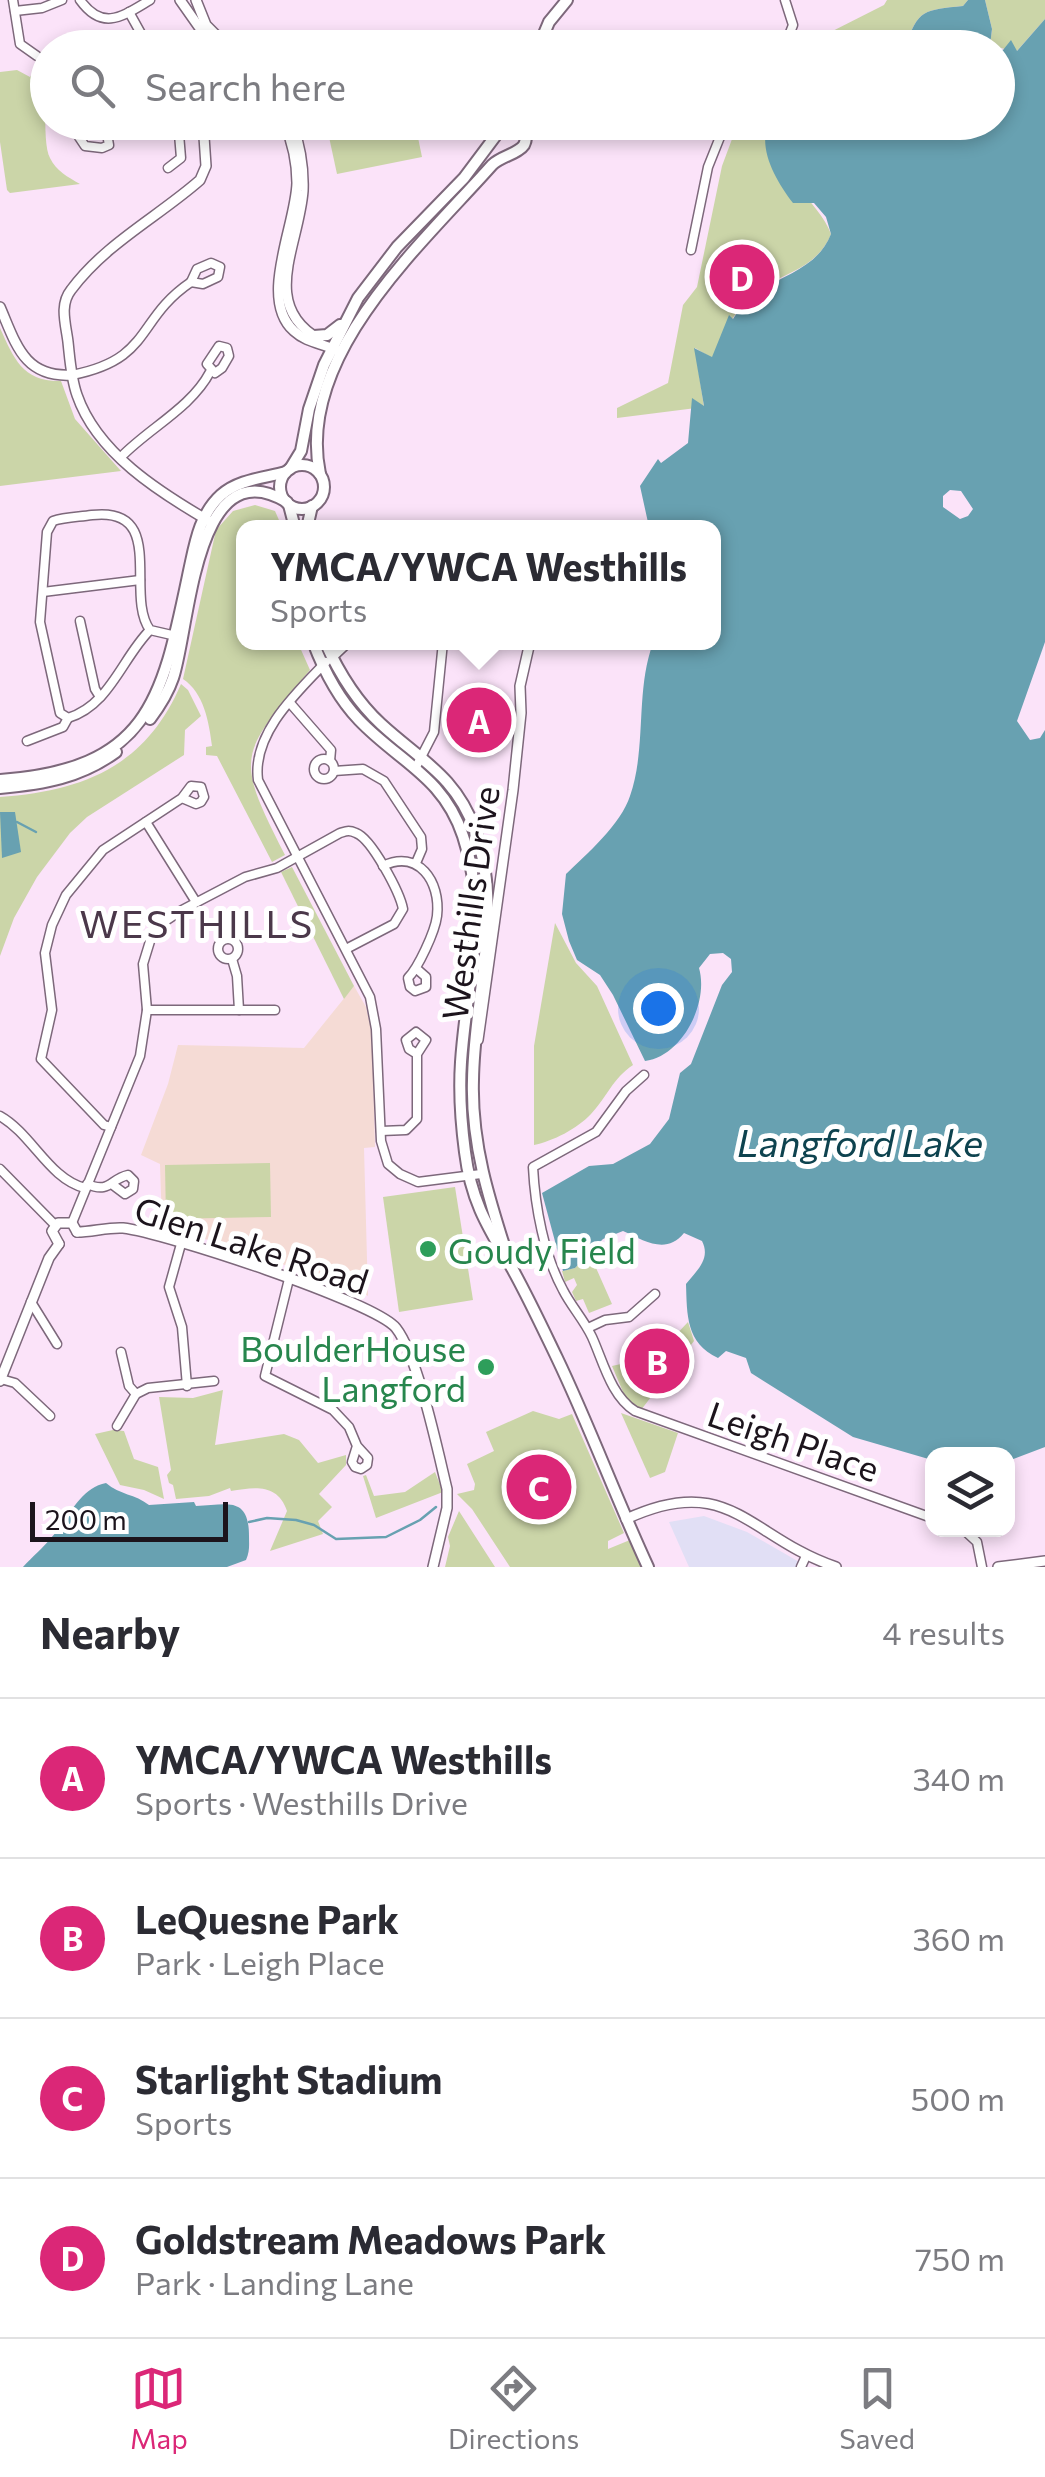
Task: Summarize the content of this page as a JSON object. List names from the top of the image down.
{
  "streets": {
    "street": ["Westhills Drive", "Glen Lake Road", "Leigh Place"]
  },
  "districts": ["WESTHILLS"],
  "water": ["Langford Lake"],
  "places": ["Goudy Field", "BoulderHouse Langford"],
  "scale_bar": "200 m",
  "page": {
    "search": "Search here",
    "pins": [
      "D",
      "A",
      "B",
      "C"
    ],
    "popup": ["YMCA/YWCA Westhills", "Sports"],
    "scale": "200 m",
    "heading": ["Nearby", "4 results"],
    "list": [
      {
        "mark": "A",
        "name": "YMCA/YWCA Westhills",
        "note": "Sports · Westhills Drive",
        "value": "340 m"
      },
      {
        "mark": "B",
        "name": "LeQuesne Park",
        "note": "Park · Leigh Place",
        "value": "360 m"
      },
      {
        "mark": "C",
        "name": "Starlight Stadium",
        "note": "Sports",
        "value": "500 m"
      },
      {
        "mark": "D",
        "name": "Goldstream Meadows Park",
        "note": "Park · Landing Lane",
        "value": "750 m"
      }
    ],
    "nav": ["Map", "Directions", "Saved"]
  }
}
